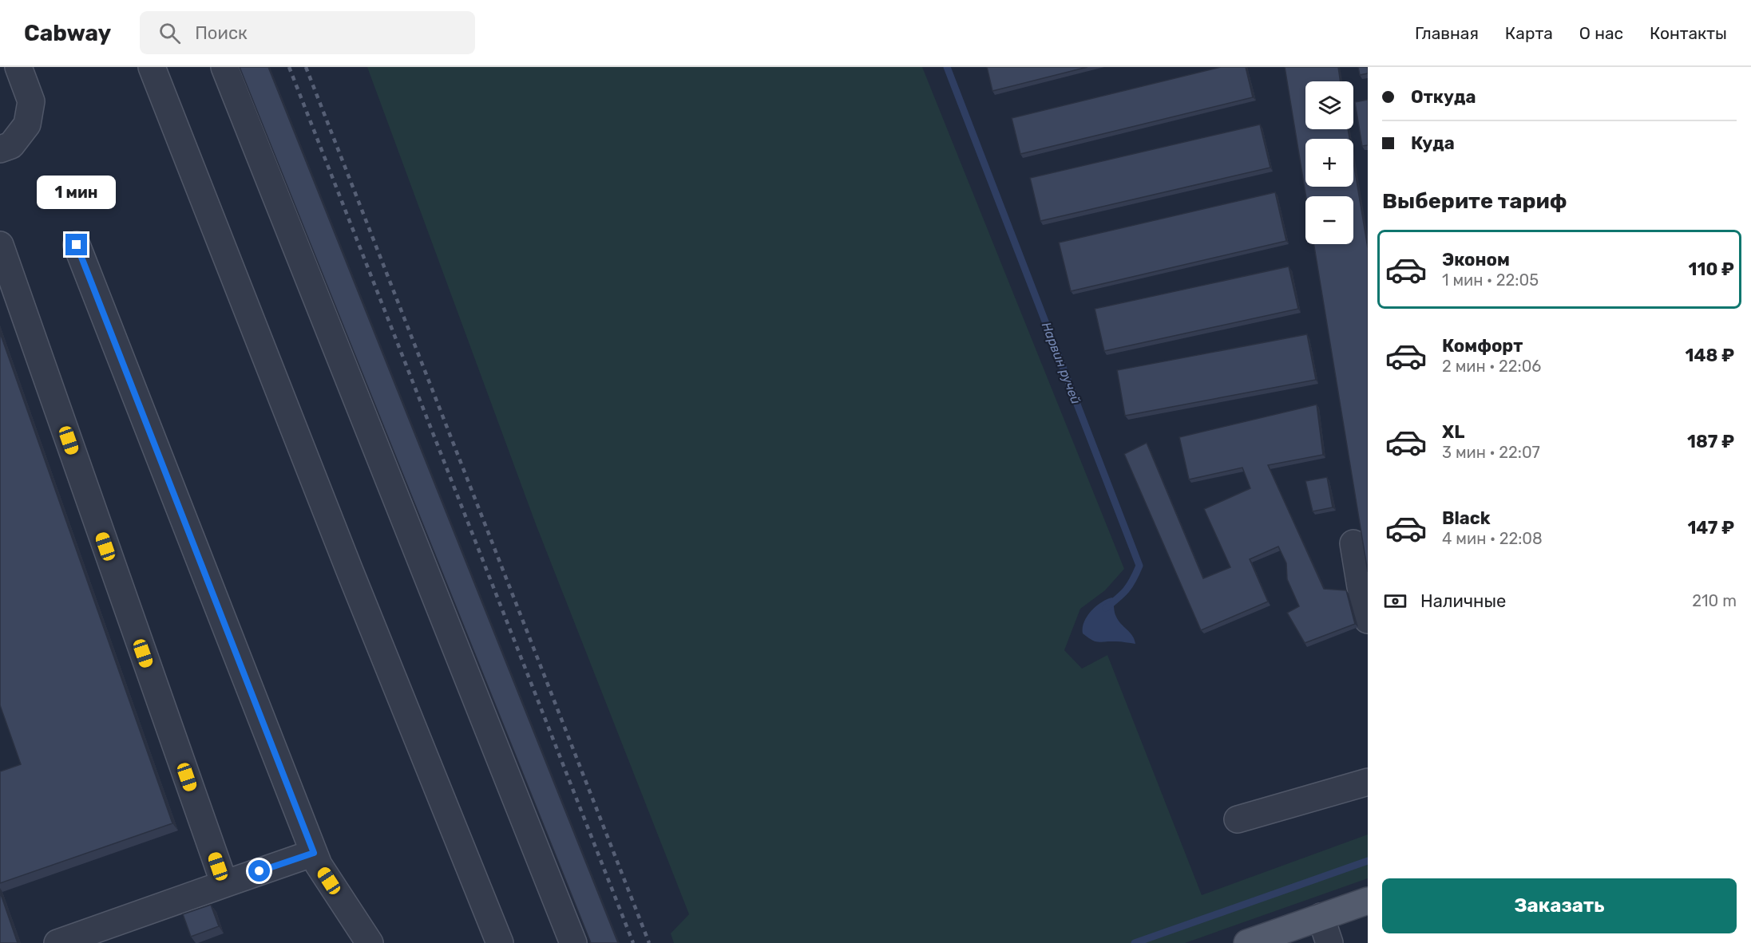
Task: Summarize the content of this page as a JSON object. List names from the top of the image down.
{
  "water": ["Нарвин ручей"],
  "page": {
    "header": "Cabway",
    "search": "Поиск",
    "nav": [
      "Главная",
      "Карта",
      "О нас",
      "Контакты"
    ],
    "banner": ["Откуда", "Куда"],
    "map_buttons": ["+", "−"],
    "heading": "Выберите тариф",
    "bubble": "1 мин",
    "list": [
      {
        "name": "Эконом",
        "note": "1 мин · 22:05",
        "value": "110 ₽"
      },
      {
        "name": "Комфорт",
        "note": "2 мин · 22:06",
        "value": "148 ₽"
      },
      {
        "name": "XL",
        "note": "3 мин · 22:07",
        "value": "187 ₽"
      },
      {
        "name": "Black",
        "note": "4 мин · 22:08",
        "value": "147 ₽"
      }
    ],
    "pay": ["Наличные", "210 m"],
    "buttons": "Заказать"
  }
}
